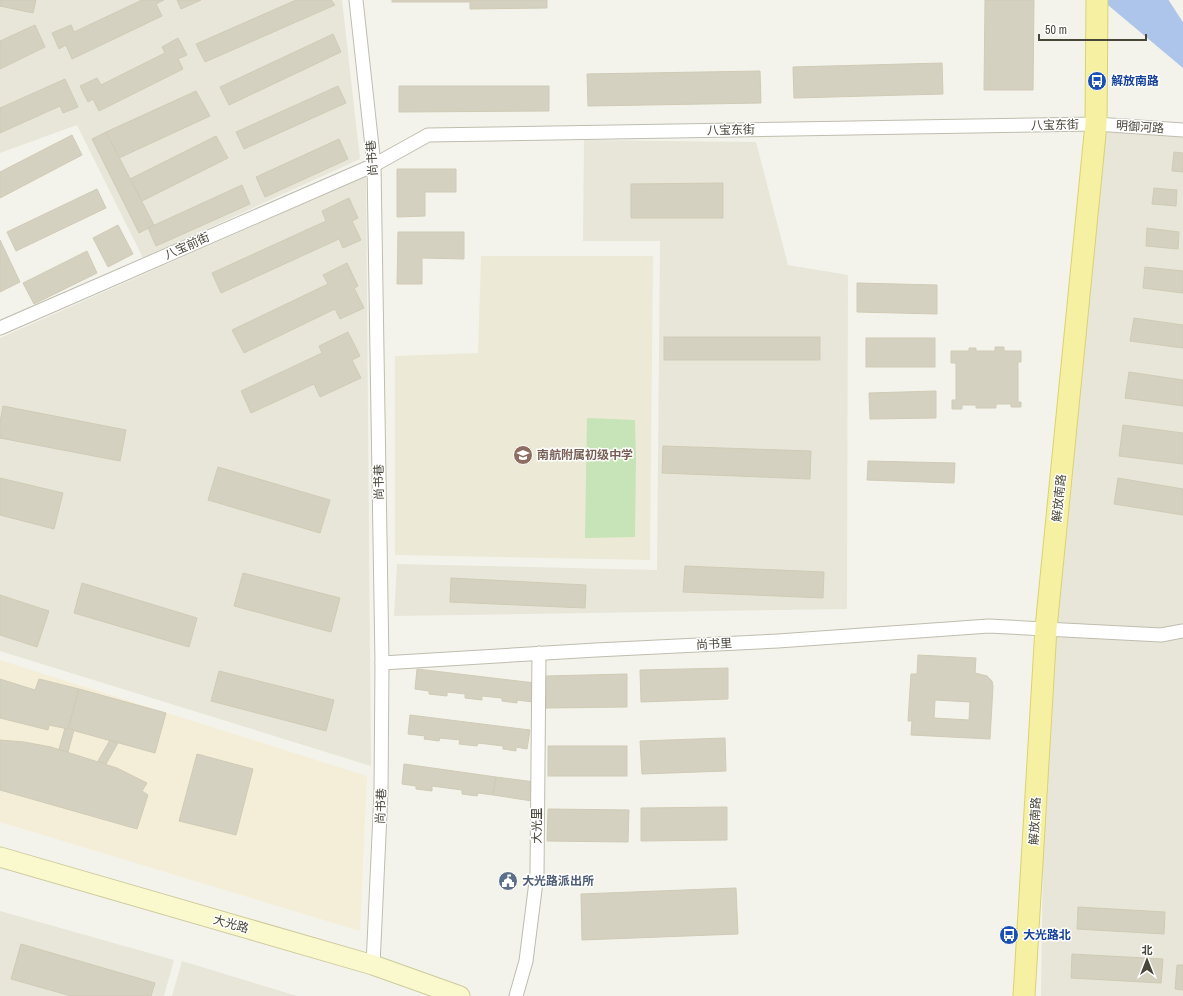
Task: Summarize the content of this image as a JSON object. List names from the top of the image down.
{
  "streets": {
    "street": [
      "八宝东街",
      "明御河路",
      "尚书巷",
      "八宝前街",
      "解放南路",
      "尚书里",
      "大光里",
      "大光路"
    ]
  },
  "crossings": [
    ["八宝东街", "明御河路"],
    ["八宝东街", "尚书巷"],
    ["八宝东街", "八宝前街"],
    ["八宝东街", "解放南路"],
    ["明御河路", "解放南路"],
    ["尚书巷", "八宝前街"],
    ["尚书巷", "尚书里"],
    ["尚书巷", "大光路"],
    ["解放南路", "尚书里"],
    ["尚书里", "大光里"]
  ],
  "places": {
    "bus stop": ["解放南路", "大光路北"],
    "school or university": ["南航附属初级中学"],
    "public building": ["大光路派出所"]
  },
  "scale_bar": "50 m",
  "north": "top"
}
